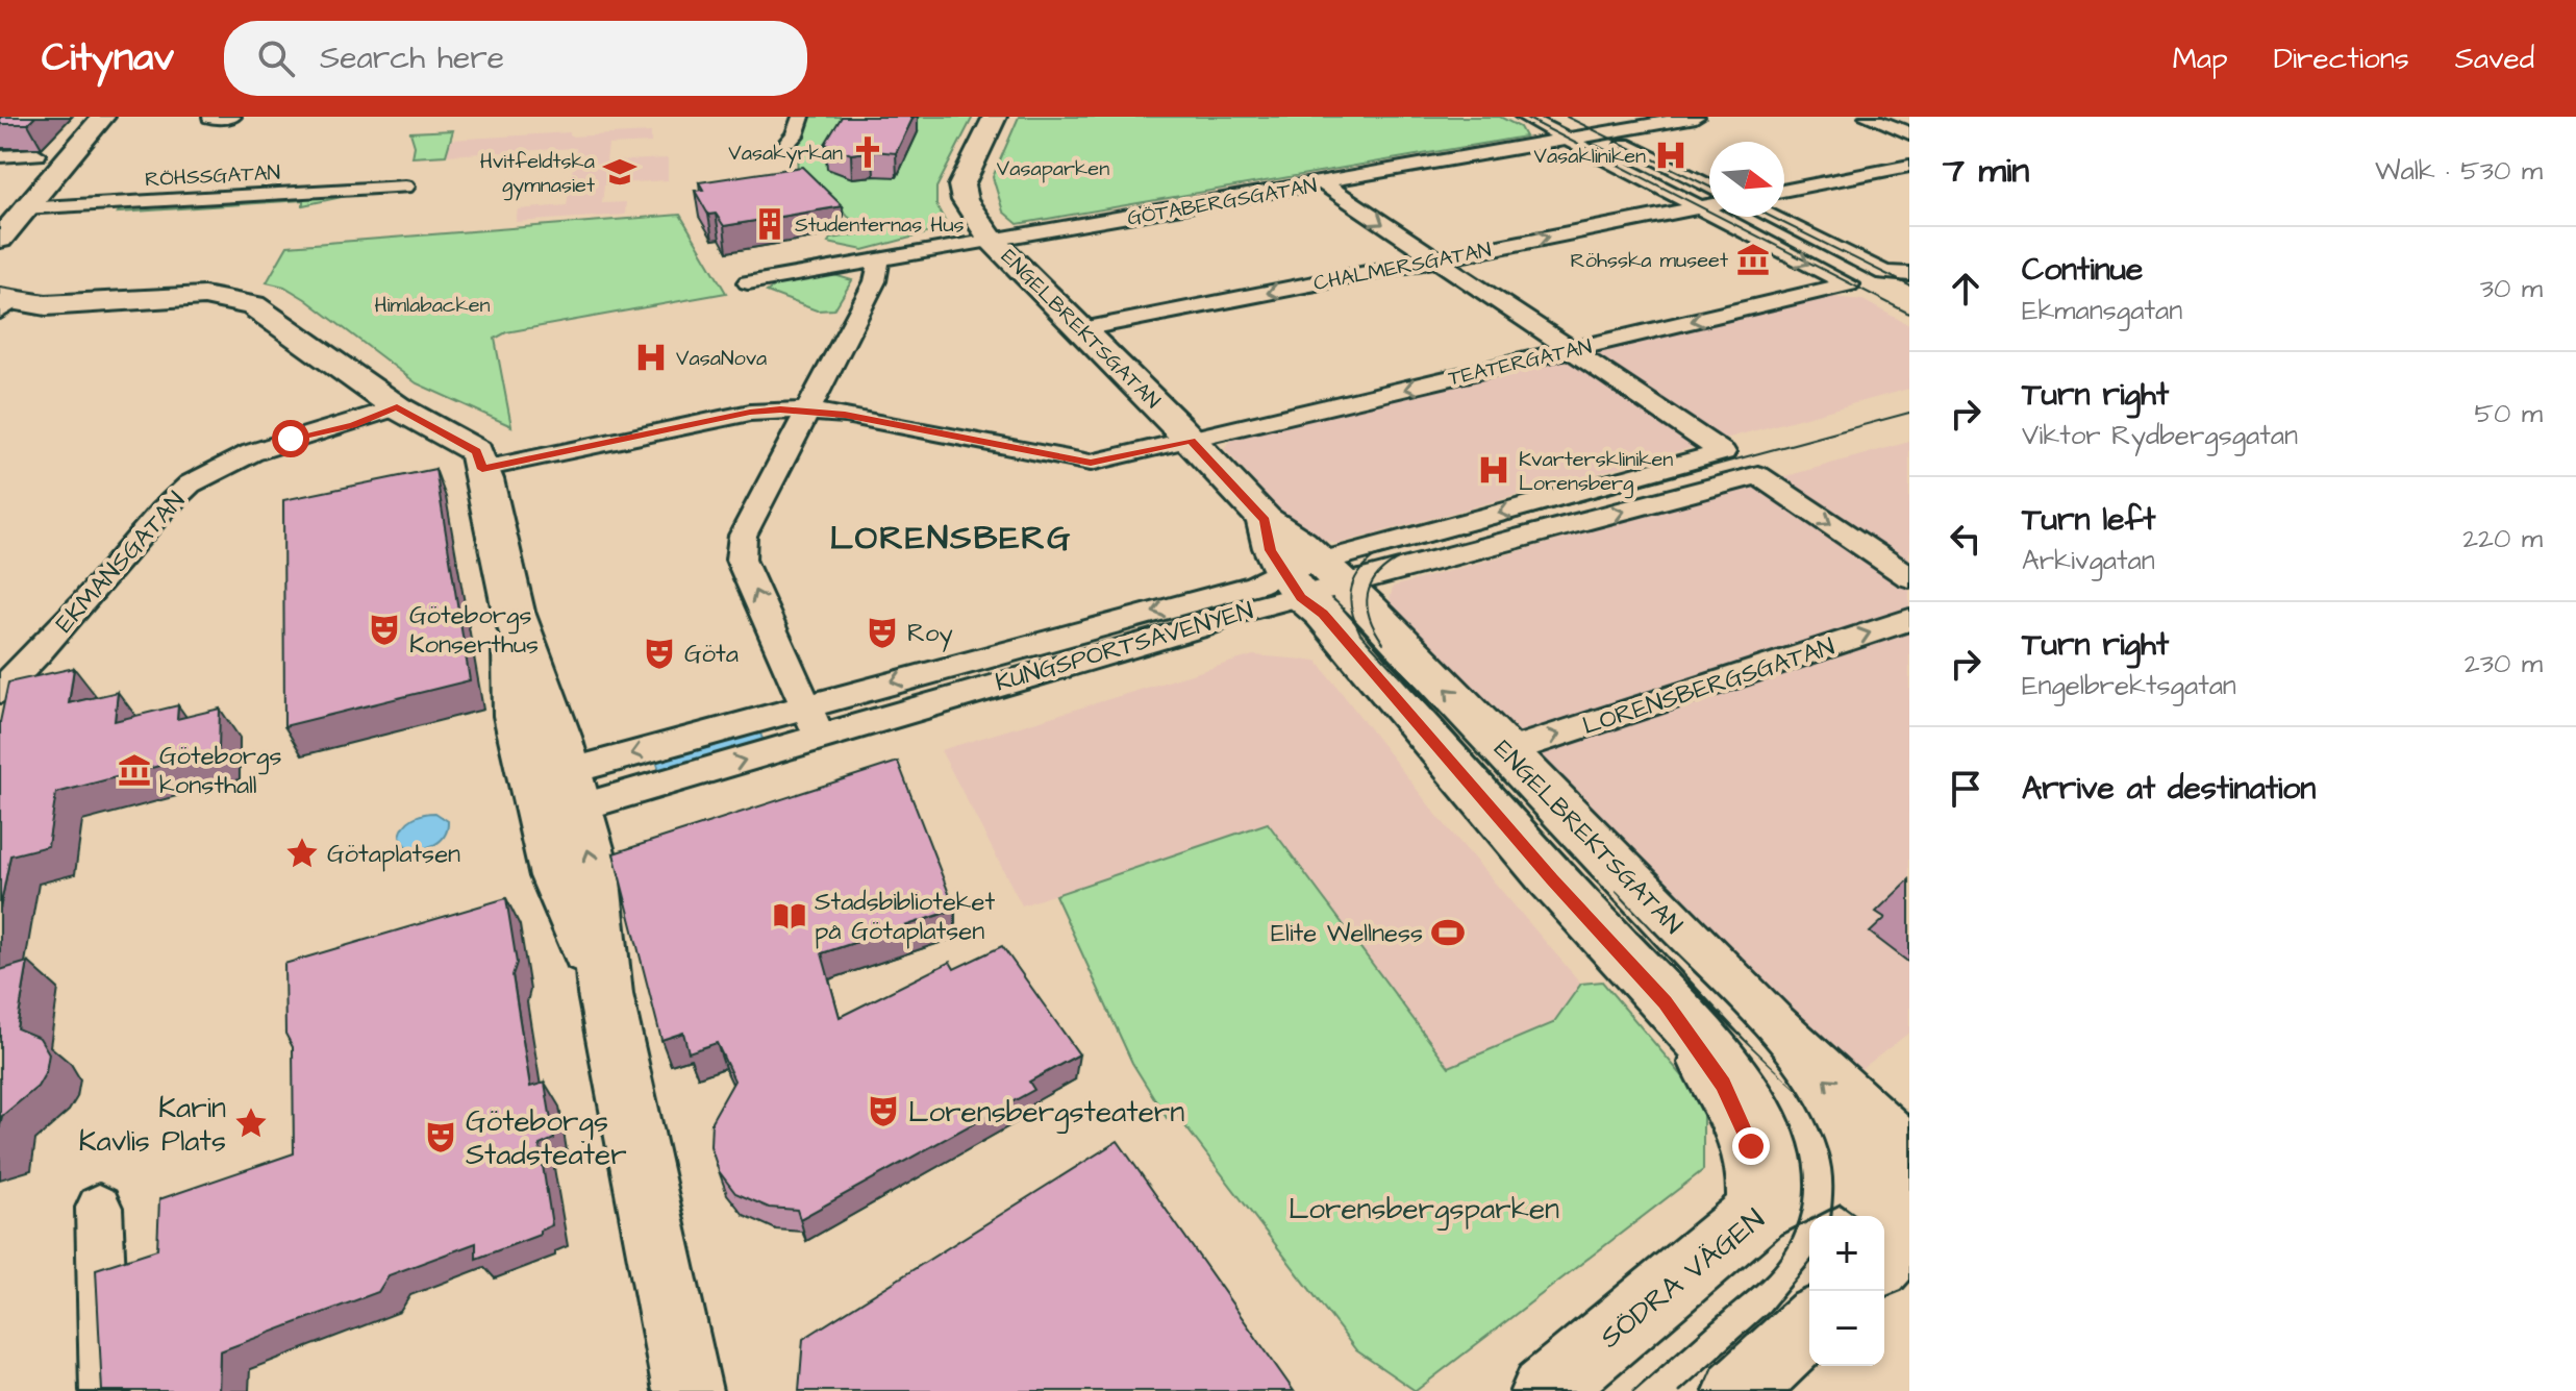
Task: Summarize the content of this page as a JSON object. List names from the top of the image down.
{
  "streets": {
    "street": [
      "RÖHSSGATAN",
      "GÖTABERGSGATAN",
      "CHALMERSGATAN",
      "ENGELBREKTSGATAN",
      "TEATERGATAN",
      "EKMANSGATAN",
      "KUNGSPORTSAVENYEN",
      "LORENSBERGSGATAN",
      "SÖDRA VÄGEN"
    ]
  },
  "crossings": [
    ["GÖTABERGSGATAN", "ENGELBREKTSGATAN"],
    ["CHALMERSGATAN", "ENGELBREKTSGATAN"],
    ["CHALMERSGATAN", "TEATERGATAN"],
    ["ENGELBREKTSGATAN", "TEATERGATAN"],
    ["ENGELBREKTSGATAN", "KUNGSPORTSAVENYEN"],
    ["ENGELBREKTSGATAN", "LORENSBERGSGATAN"],
    ["ENGELBREKTSGATAN", "SÖDRA VÄGEN"],
    ["TEATERGATAN", "KUNGSPORTSAVENYEN"]
  ],
  "one_way": ["LORENSBERGSGATAN"],
  "districts": ["LORENSBERG"],
  "parks": ["Vasaparken", "Himlabacken", "Lorensbergsparken"],
  "places": {
    "church": ["Vasakyrkan"],
    "hospital": ["Vasakliniken", "VasaNova", "Kvarterskliniken Lorensberg"],
    "school or university": ["Hvitfeldtska gymnasiet"],
    "building": ["Studenternas Hus"],
    "museum": ["Röhsska museet", "Göteborgs konsthall"],
    "theatre": [
      "Göteborgs Konserthus",
      "Roy",
      "Göta",
      "Lorensbergsteatern",
      "Göteborgs Stadsteater"
    ],
    "place": ["Götaplatsen", "Karin Kavlis Plats"],
    "library": ["Stadsbiblioteket på Götaplatsen"],
    "sports": ["Elite Wellness"]
  },
  "north": "right",
  "page": {
    "header": "Citynav",
    "search": "Search here",
    "nav": ["Map", "Directions", "Saved"],
    "heading": ["7 min", "Walk · 530 m"],
    "list": [
      ["Continue", "Ekmansgatan", "30 m"],
      ["Turn right", "Viktor Rydbergsgatan", "50 m"],
      ["Turn left", "Arkivgatan", "220 m"],
      ["Turn right", "Engelbrektsgatan", "230 m"],
      "Arrive at destination"
    ],
    "map_buttons": ["+", "−"]
  }
}
